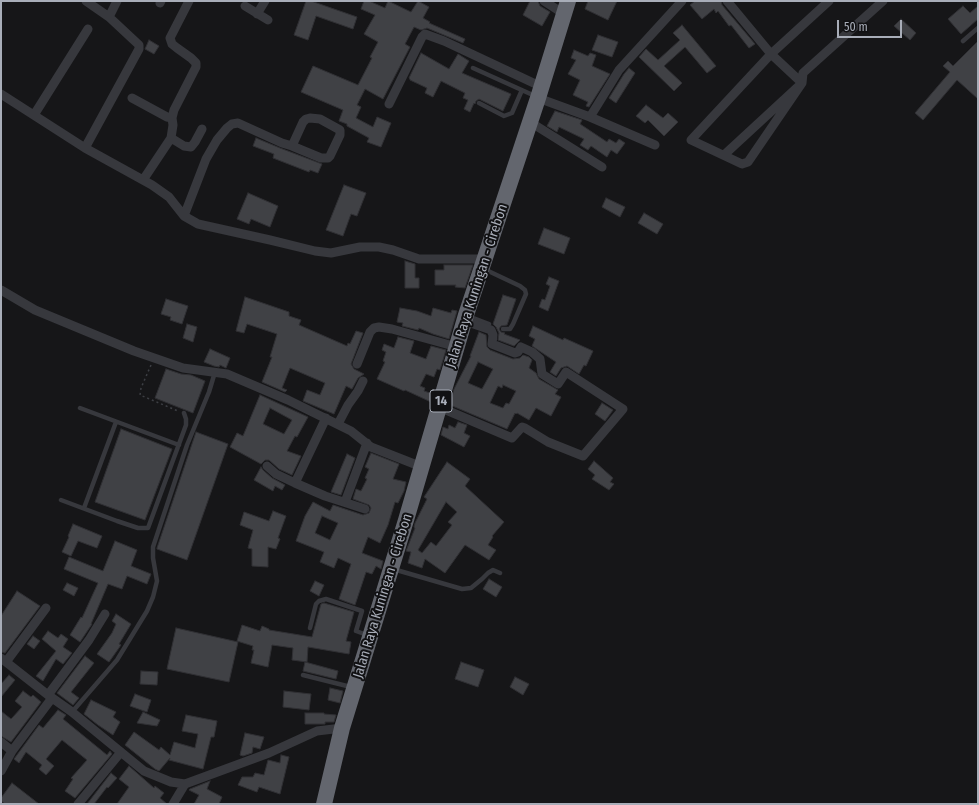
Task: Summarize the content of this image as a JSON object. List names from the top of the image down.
{
  "streets": {
    "highway": ["Jalan Raya Kuningan - Cirebon", "14"]
  },
  "scale_bar": "50 m"
}
